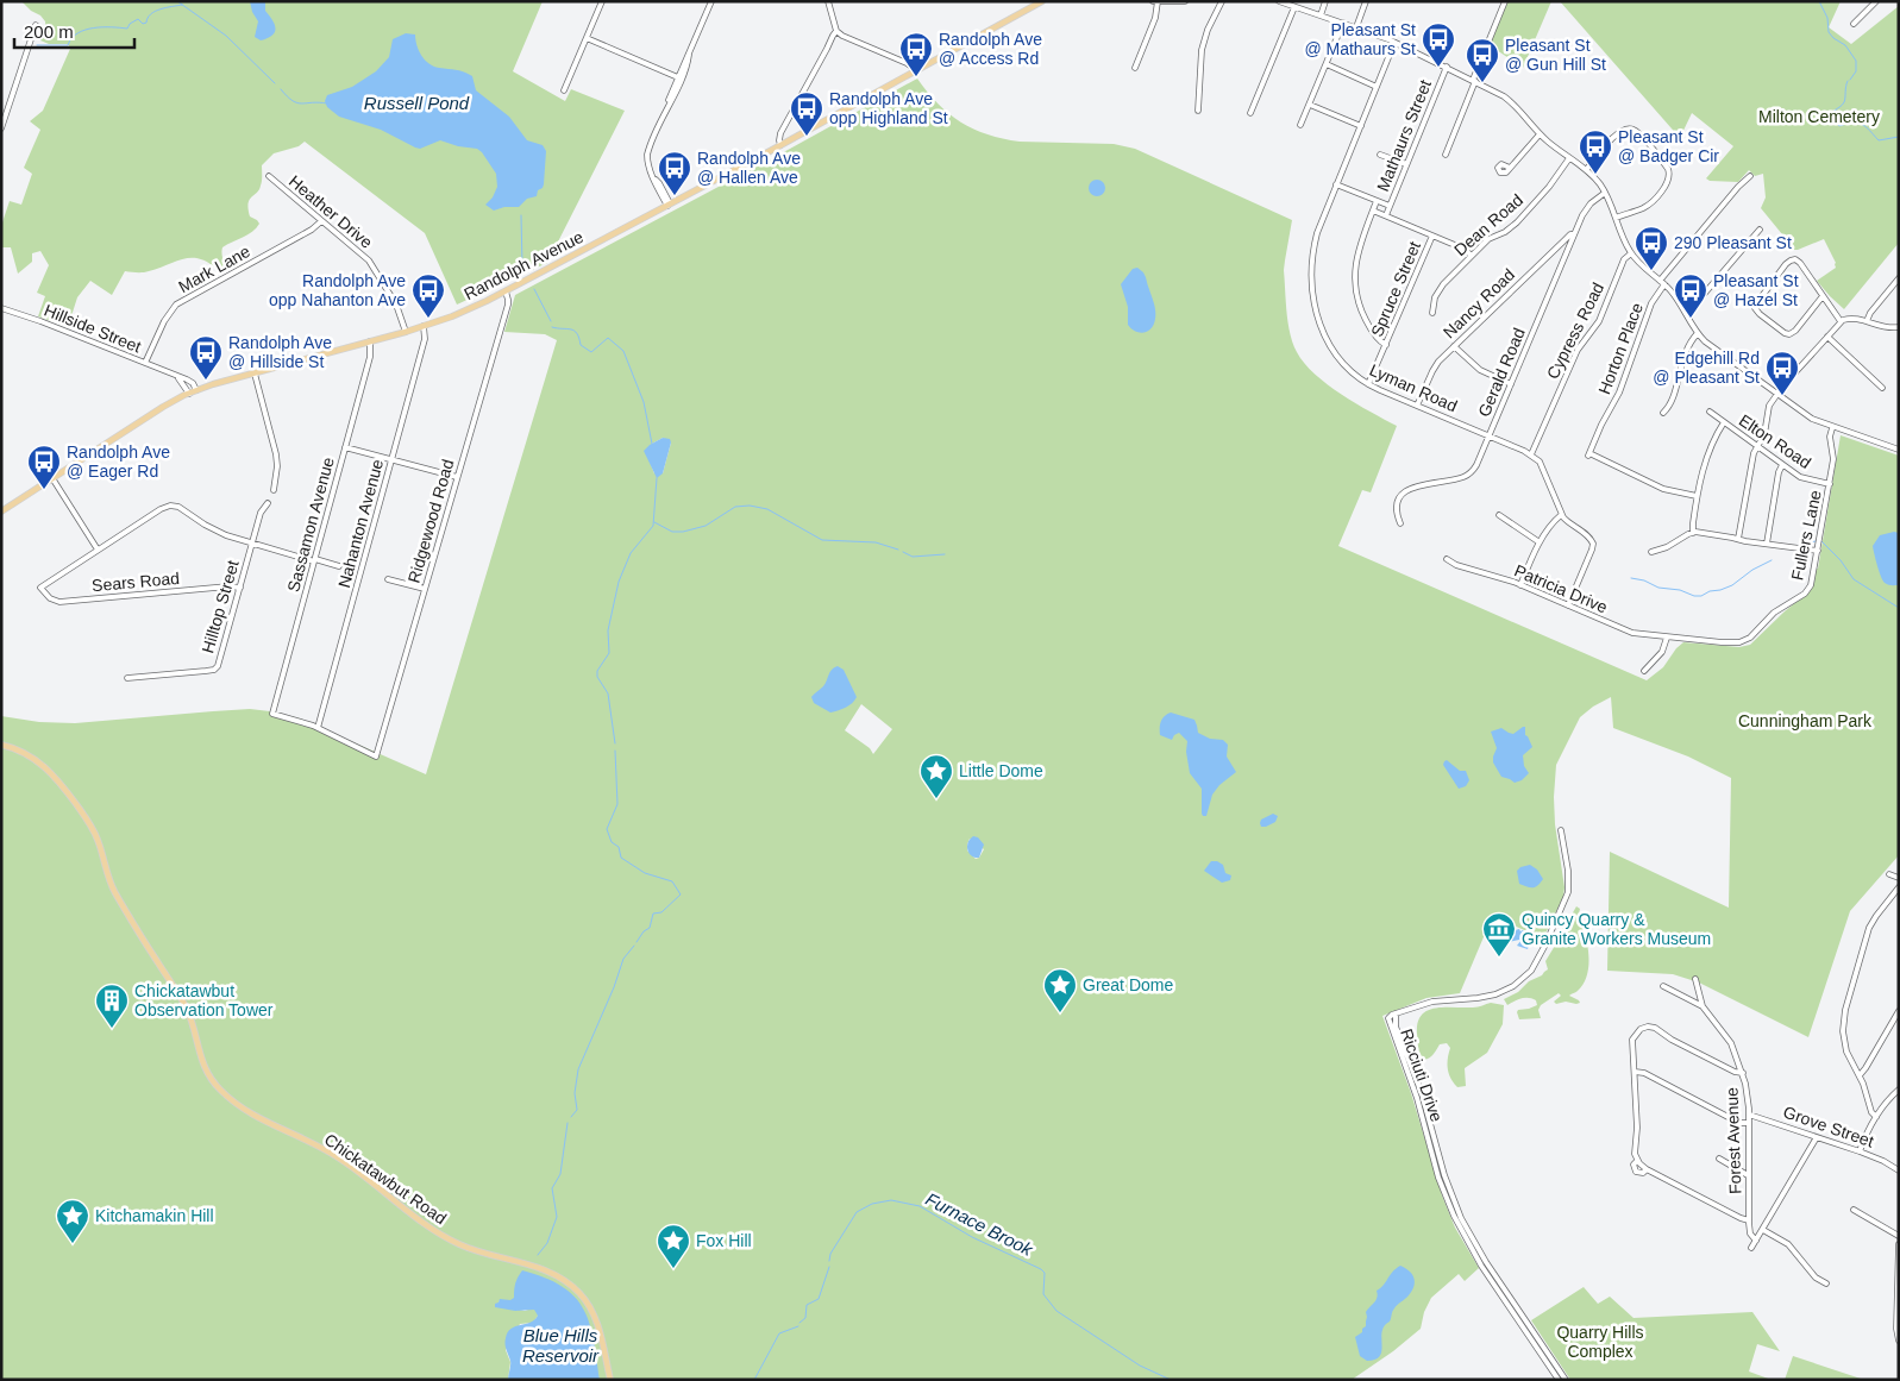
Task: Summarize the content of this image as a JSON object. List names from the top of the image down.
{
  "streets": {
    "main road": ["Randolph Avenue", "Chickatawbut Road"],
    "street": [
      "Mathaurs Street",
      "Heather Drive",
      "Dean Road",
      "Mark Lane",
      "Spruce Street",
      "Nancy Road",
      "Hillside Street",
      "Cypress Road",
      "Horton Place",
      "Gerald Road",
      "Lyman Road",
      "Elton Road",
      "Ridgewood Road",
      "Nahanton Avenue",
      "Sassamon Avenue",
      "Fullers Lane",
      "Sears Road",
      "Patricia Drive",
      "Hilltop Street",
      "Ricciuti Drive",
      "Grove Street",
      "Forest Avenue"
    ]
  },
  "crossings": [
    ["Heather Drive", "Randolph Avenue"],
    ["Heather Drive", "Mark Lane"],
    ["Randolph Avenue", "Hillside Street"],
    ["Randolph Avenue", "Ridgewood Road"],
    ["Randolph Avenue", "Nahanton Avenue"],
    ["Randolph Avenue", "Sassamon Avenue"],
    ["Mark Lane", "Hillside Street"],
    ["Spruce Street", "Lyman Road"],
    ["Nancy Road", "Gerald Road"],
    ["Nancy Road", "Lyman Road"],
    ["Cypress Road", "Lyman Road"],
    ["Gerald Road", "Lyman Road"],
    ["Elton Road", "Fullers Lane"],
    ["Ridgewood Road", "Nahanton Avenue"],
    ["Ridgewood Road", "Sassamon Avenue"],
    ["Nahanton Avenue", "Sassamon Avenue"],
    ["Fullers Lane", "Patricia Drive"],
    ["Sears Road", "Hilltop Street"],
    ["Grove Street", "Forest Avenue"]
  ],
  "water": ["Russell Pond", "Furnace Brook", "Blue Hills Reservoir"],
  "parks": ["Milton Cemetery", "Cunningham Park", "Quarry Hills Complex"],
  "places": {
    "bus stop": [
      "Pleasant St @ Mathaurs St",
      "Randolph Ave @ Access Rd",
      "Pleasant St @ Gun Hill St",
      "Randolph Ave opp Highland St",
      "Pleasant St @ Badger Cir",
      "Randolph Ave @ Hallen Ave",
      "290 Pleasant St",
      "Randolph Ave opp Nahanton Ave",
      "Pleasant St @ Hazel St",
      "Randolph Ave @ Hillside St",
      "Edgehill Rd @ Pleasant St",
      "Randolph Ave @ Eager Rd"
    ],
    "place": [
      "Little Dome",
      "Great Dome",
      "Kitchamakin Hill",
      "Fox Hill"
    ],
    "museum": ["Quincy Quarry & Granite Workers Museum"],
    "building": ["Chickatawbut Observation Tower"]
  },
  "scale_bar": "200 m"
}
